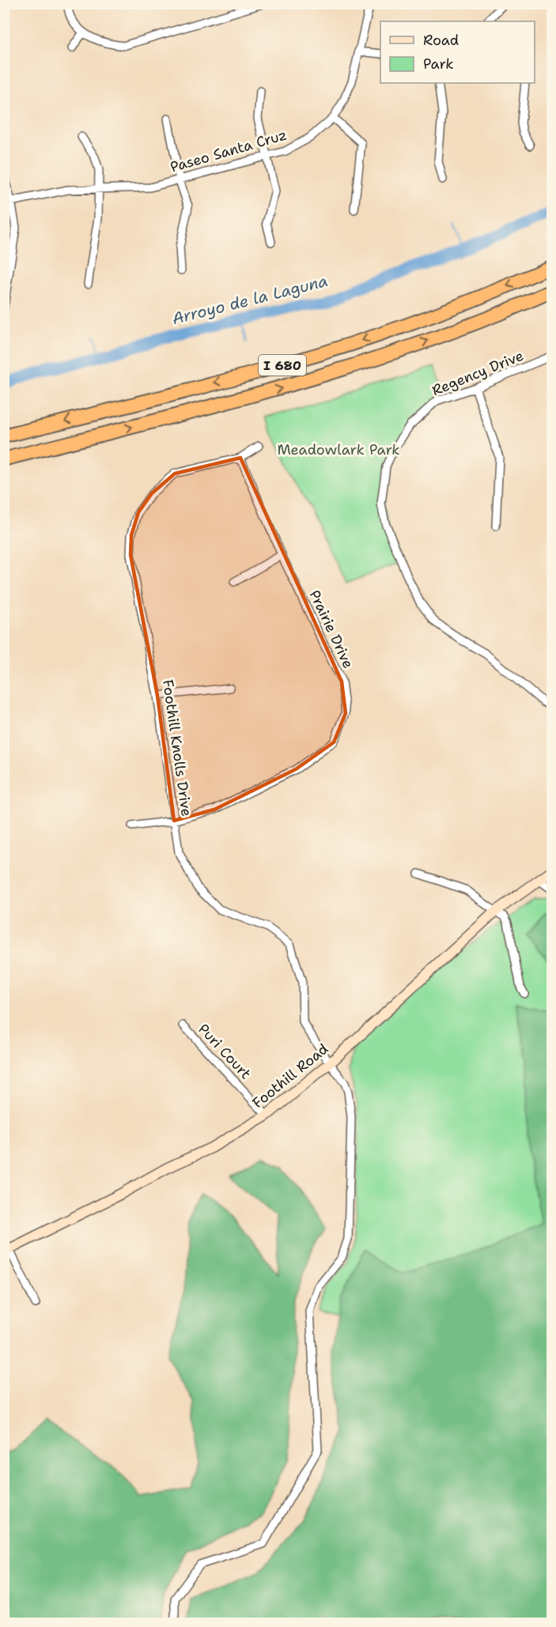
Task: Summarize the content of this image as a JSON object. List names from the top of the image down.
{
  "streets": {
    "highway": ["I 680"],
    "main road": ["Foothill Road"],
    "street": [
      "Paseo Santa Cruz",
      "Regency Drive",
      "Prairie Drive",
      "Foothill Knolls Drive",
      "Puri Court"
    ]
  },
  "crossings": [
    ["Prairie Drive", "Foothill Knolls Drive"],
    ["Foothill Knolls Drive", "Foothill Road"],
    ["Puri Court", "Foothill Road"]
  ],
  "water": ["Arroyo de la Laguna"],
  "parks": ["Meadowlark Park"],
  "legend": ["Road", "Park"]
}
